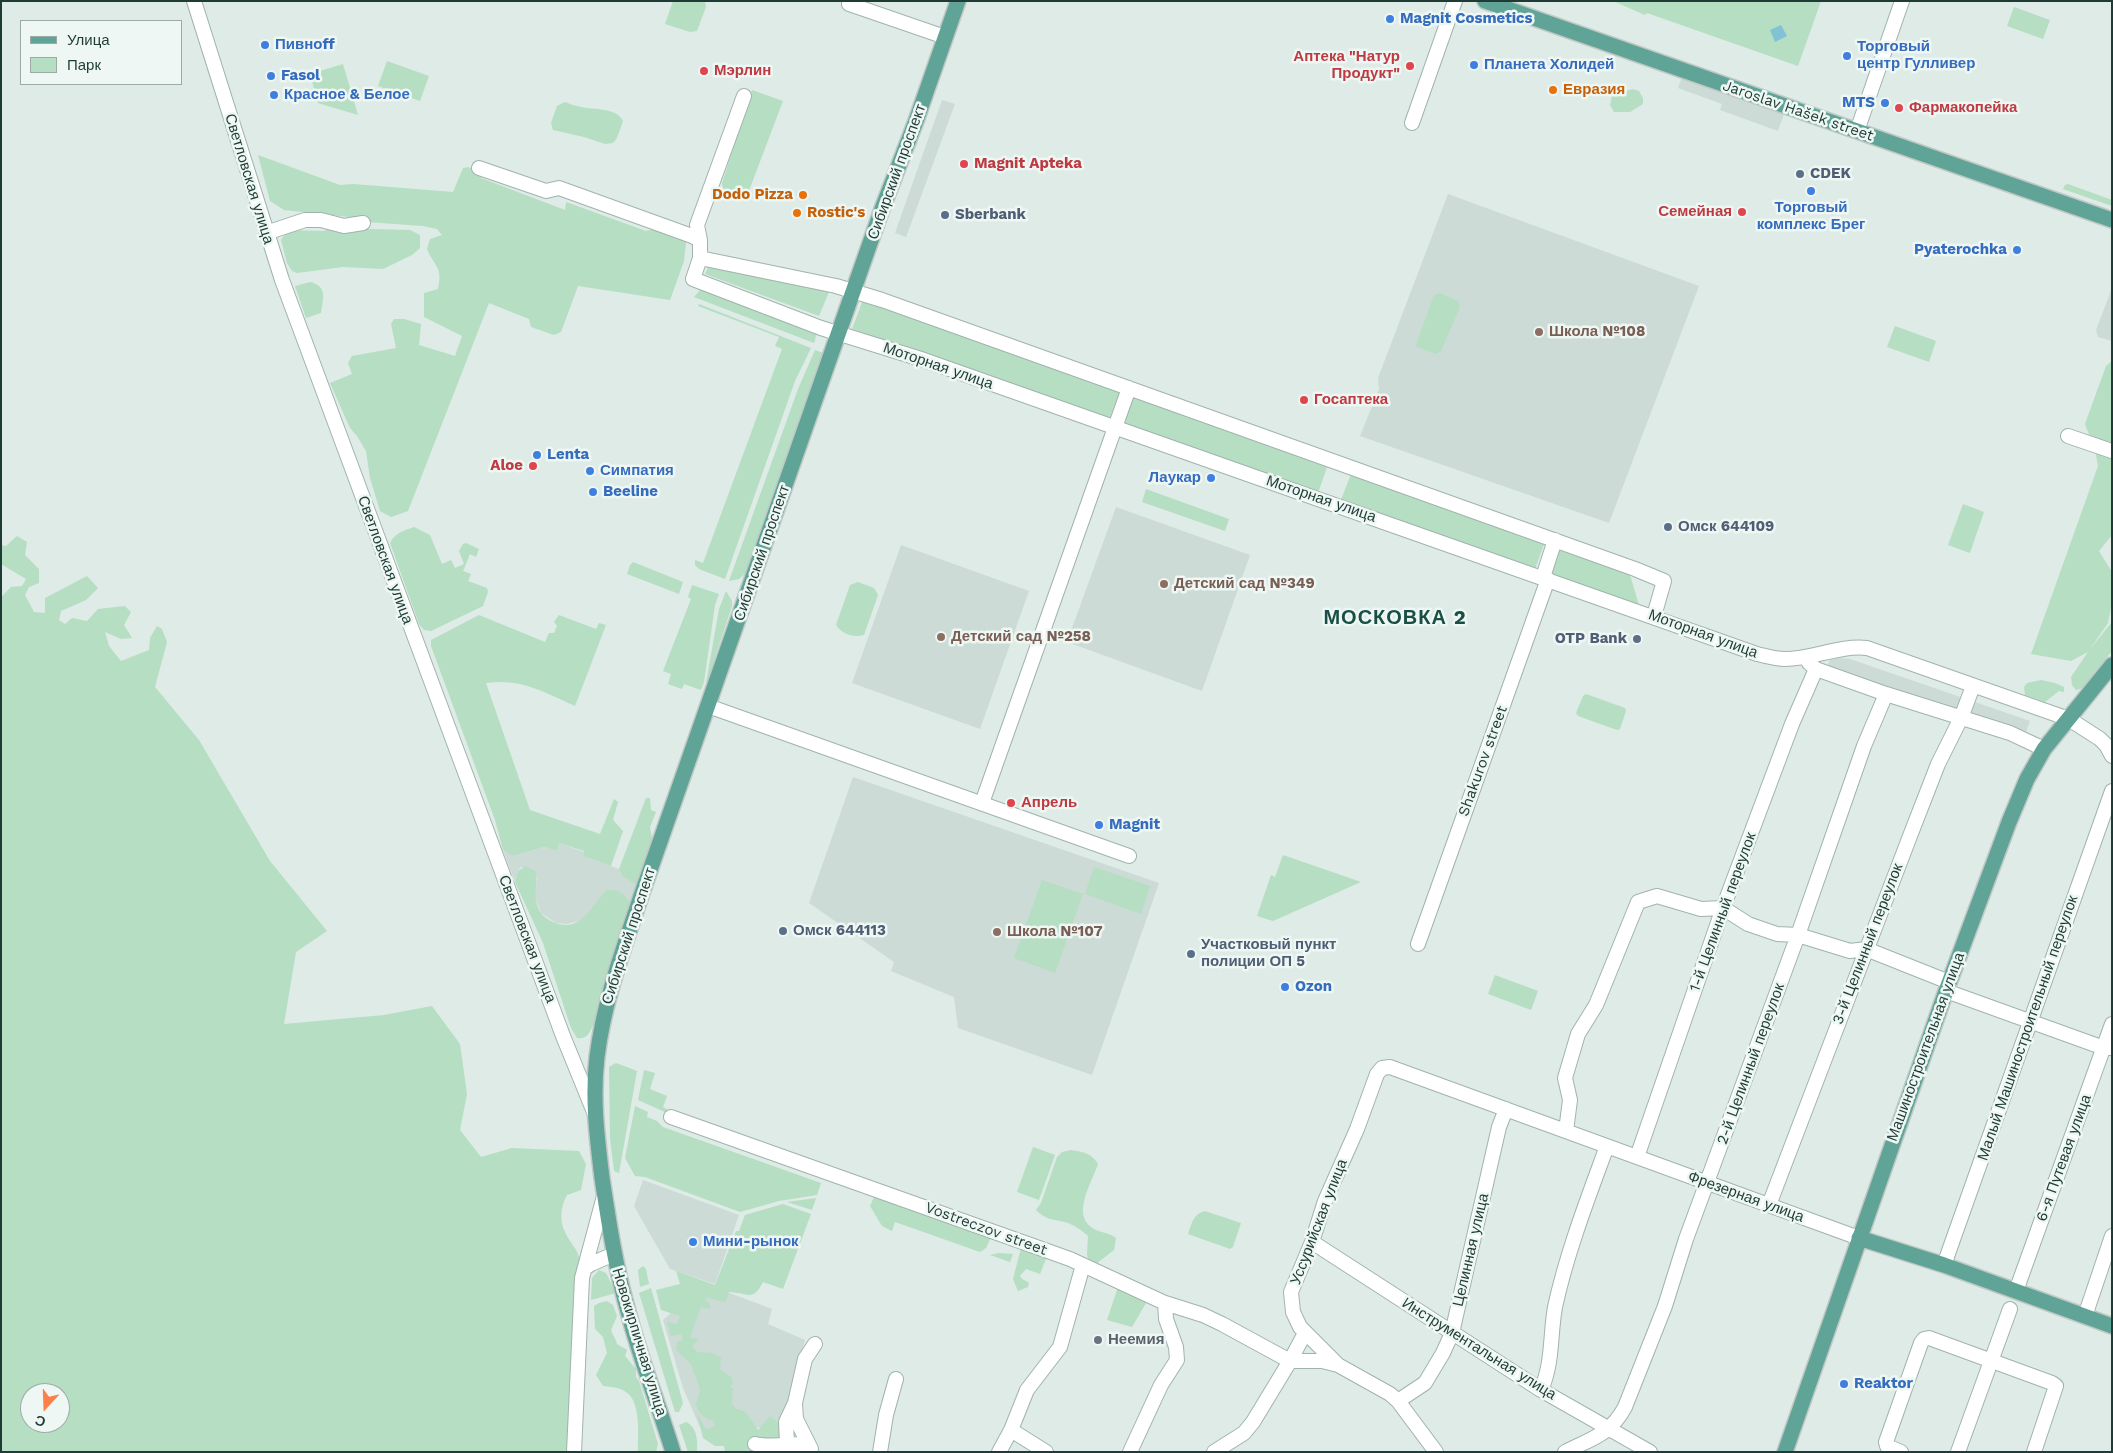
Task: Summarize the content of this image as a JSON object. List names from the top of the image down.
{
  "streets": {
    "main road": [
      "Jaroslav Hašek street",
      "Сибирский проспект",
      "Машиностроительная улица",
      "Фрезерная улица",
      "Новокирпичная улица"
    ],
    "street": [
      "Светловская улица",
      "Моторная улица",
      "Shakurov street",
      "1-й Целинный переулок",
      "3-й Целинный переулок",
      "Малый Машиностроительный переулок",
      "2-й Целинный переулок",
      "6-я Путевая улица",
      "Уссурийская улица",
      "Vostreczov street",
      "Целинная улица",
      "Инструментальная улица"
    ]
  },
  "crossings": [
    ["Сибирский проспект", "Светловская улица"],
    ["Сибирский проспект", "Моторная улица"],
    ["Сибирский проспект", "Новокирпичная улица"],
    ["Светловская улица", "Новокирпичная улица"],
    ["Моторная улица", "Shakurov street"],
    ["Моторная улица", "3-й Целинный переулок"],
    ["Моторная улица", "Машиностроительная улица"],
    ["1-й Целинный переулок", "Фрезерная улица"],
    ["3-й Целинный переулок", "Фрезерная улица"],
    ["Малый Машиностроительный переулок", "Фрезерная улица"],
    ["Машиностроительная улица", "Фрезерная улица"],
    ["2-й Целинный переулок", "Фрезерная улица"],
    ["2-й Целинный переулок", "Инструментальная улица"],
    ["6-я Путевая улица", "Фрезерная улица"],
    ["Фрезерная улица", "Уссурийская улица"],
    ["Фрезерная улица", "Целинная улица"],
    ["Уссурийская улица", "Инструментальная улица"],
    ["Целинная улица", "Инструментальная улица"]
  ],
  "districts": ["МОСКОВКА 2"],
  "places": [
    "Magnit Cosmetics",
    "Пивноff",
    "Торговый центр Гулливер",
    "Планета Холидей",
    "Аптека \"Натур Продукт\"",
    "Мэрлин",
    "Fasol",
    "Евразия",
    "Красное & Белое",
    "MTS",
    "Фармакопейка",
    "Magnit Apteka",
    "CDEK",
    "Торговый комплекс Брег",
    "Dodo Pizza",
    "Семейная",
    "Rostic's",
    "Sberbank",
    "Pyaterochka",
    "Школа №108",
    "Госаптека",
    "Lenta",
    "Aloe",
    "Симпатия",
    "Лаукар",
    "Beeline",
    "Омск 644109",
    "Детский сад №349",
    "Детский сад №258",
    "OTP Bank",
    "Апрель",
    "Magnit",
    "Омск 644113",
    "Школа №107",
    "Участковый пункт полиции ОП 5",
    "Ozon",
    "Мини-рынок",
    "Неемия",
    "Reaktor"
  ],
  "legend": ["Улица", "Парк"],
  "north": "bottom"
}
